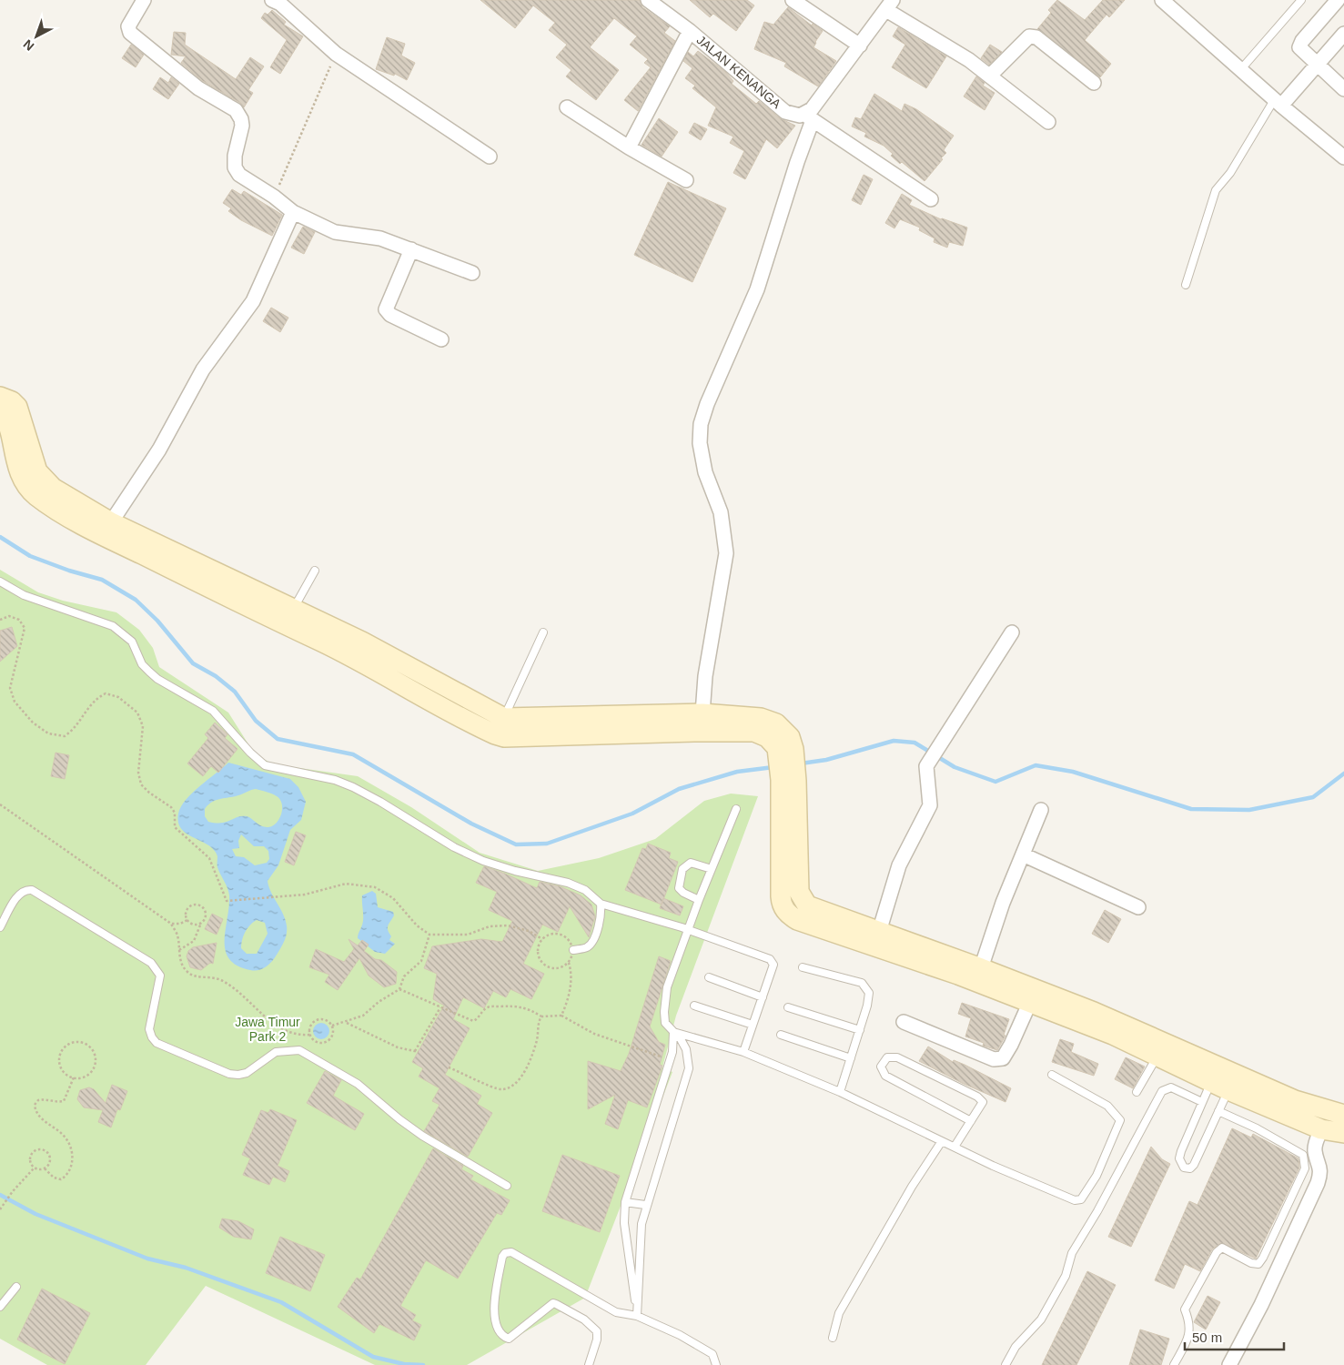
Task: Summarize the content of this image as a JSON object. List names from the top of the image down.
{
  "streets": {
    "street": ["JALAN KENANGA"]
  },
  "parks": ["Jawa Timur Park 2"],
  "scale_bar": "50 m",
  "north": "bottom left"
}
